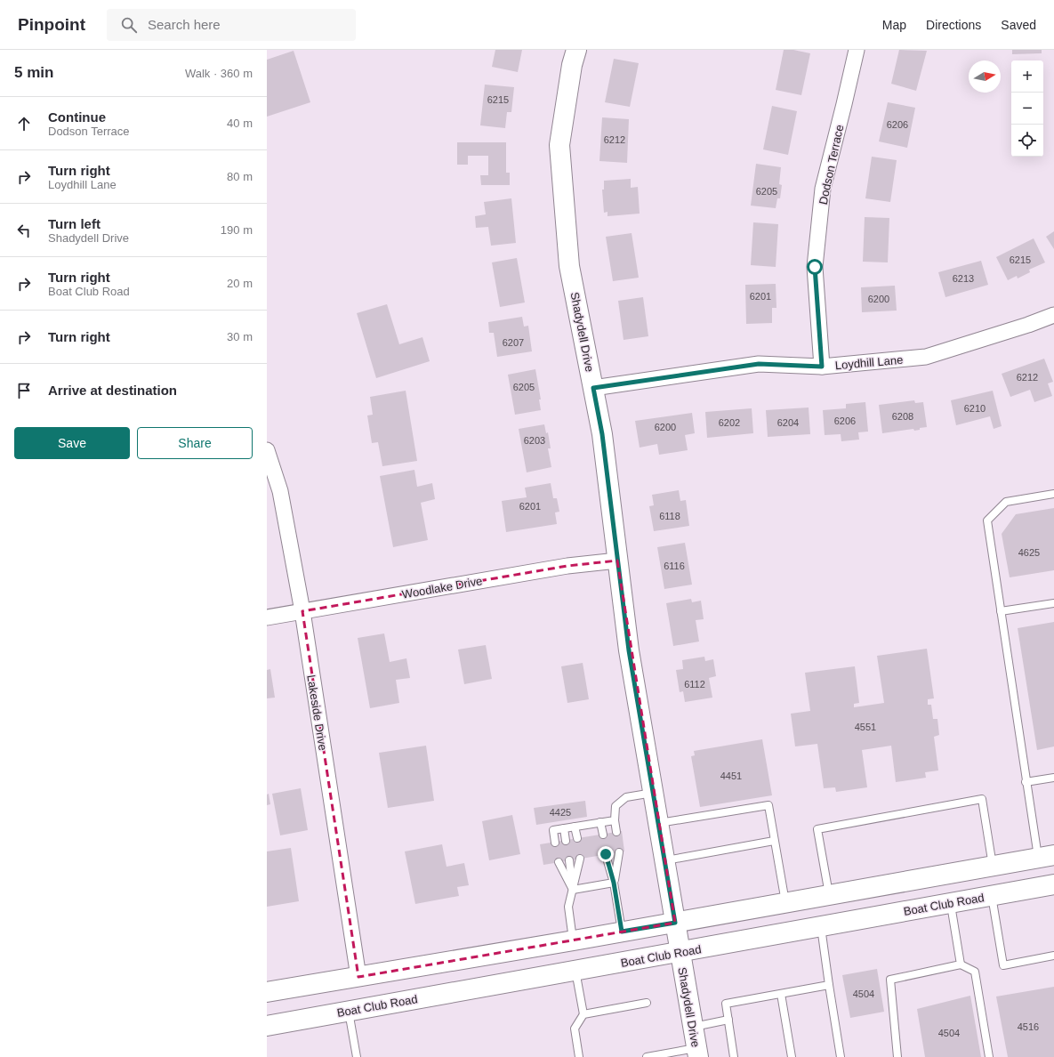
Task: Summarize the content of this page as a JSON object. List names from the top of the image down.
{
  "streets": {
    "main road": ["Shadydell Drive", "Boat Club Road"],
    "street": [
      "Dodson Terrace",
      "Loydhill Lane",
      "Woodlake Drive",
      "Lakeside Drive"
    ]
  },
  "crossings": [
    ["Dodson Terrace", "Loydhill Lane"],
    ["Shadydell Drive", "Loydhill Lane"],
    ["Shadydell Drive", "Woodlake Drive"],
    ["Shadydell Drive", "Boat Club Road"],
    ["Woodlake Drive", "Lakeside Drive"]
  ],
  "house_numbers": [
    "6215",
    "6206",
    "6212",
    "6205",
    "6215",
    "6213",
    "6201",
    "6200",
    "6207",
    "6212",
    "6205",
    "6210",
    "6208",
    "6206",
    "6202",
    "6204",
    "6200",
    "6203",
    "6201",
    "6118",
    "4625",
    "6116",
    "6112",
    "4551",
    "4451",
    "4425",
    "4504",
    "4516",
    "4504"
  ],
  "north": "right",
  "page": {
    "header": "Pinpoint",
    "search": "Search here",
    "nav": ["Map", "Directions", "Saved"],
    "heading": ["5 min", "Walk · 360 m"],
    "map_buttons": ["+", "−"],
    "list": [
      ["Continue", "Dodson Terrace", "40 m"],
      ["Turn right", "Loydhill Lane", "80 m"],
      ["Turn left", "Shadydell Drive", "190 m"],
      ["Turn right", "Boat Club Road", "20 m"],
      ["Turn right", "30 m"],
      "Arrive at destination"
    ],
    "buttons": ["Save", "Share"]
  }
}
